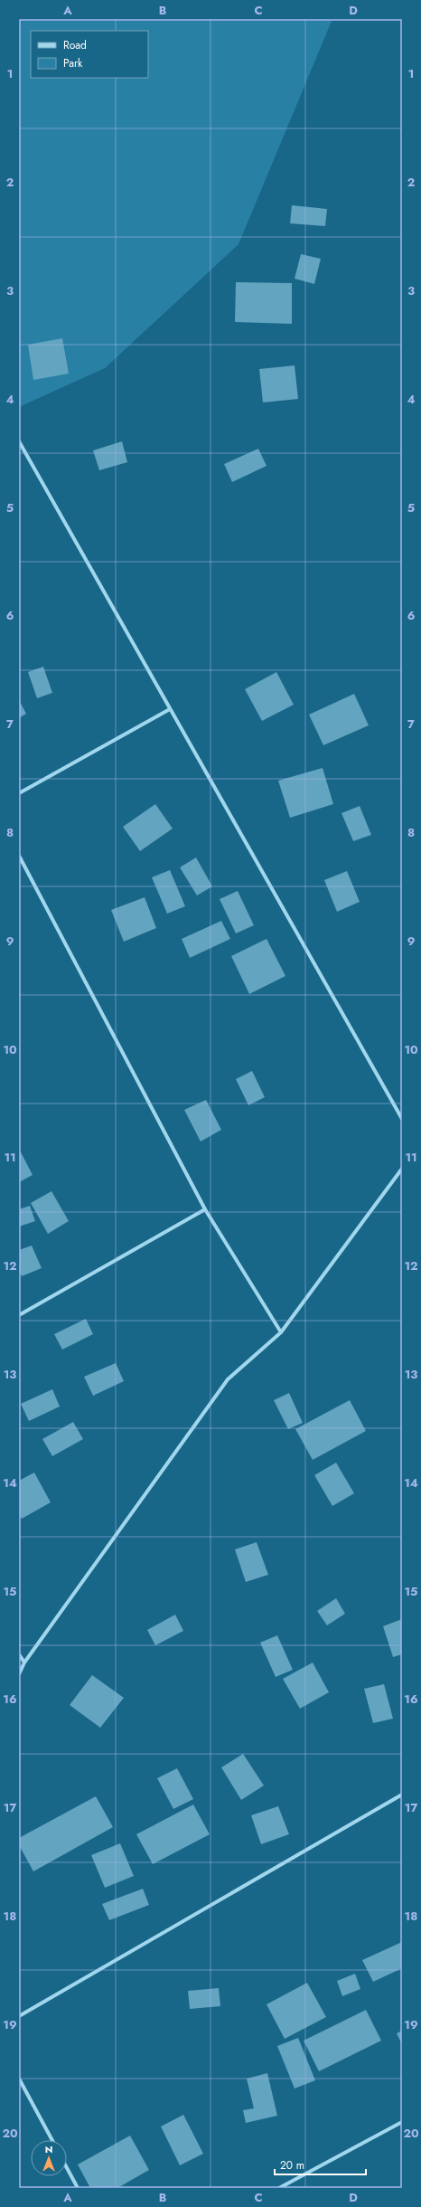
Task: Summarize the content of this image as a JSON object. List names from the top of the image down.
{
  "legend": ["Road", "Park"],
  "scale_bar": "20 m",
  "north": "top",
  "grid": {
    "columns": [
      "A",
      "B",
      "C",
      "D"
    ],
    "rows": [
      "1",
      "2",
      "3",
      "4",
      "5",
      "6",
      "7",
      "8",
      "9",
      "10",
      "11",
      "12",
      "13",
      "14",
      "15",
      "16",
      "17",
      "18",
      "19",
      "20"
    ]
  }
}
